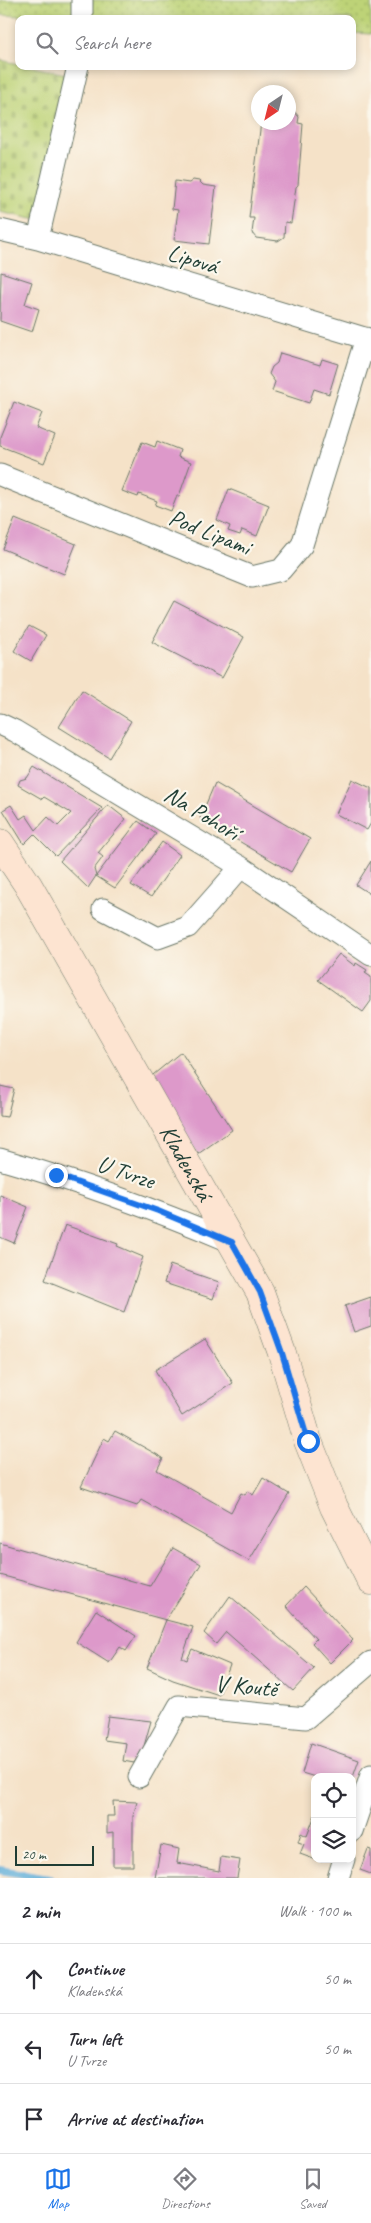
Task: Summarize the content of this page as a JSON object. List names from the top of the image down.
{
  "streets": {
    "street": [
      "Lipová",
      "Pod Lipami",
      "Na Pohoří",
      "Kladenská",
      "U Tvrze",
      "V Koutě"
    ]
  },
  "crossings": [
    ["Lipová", "Pod Lipami"],
    ["Kladenská", "U Tvrze"]
  ],
  "scale_bar": "20 m",
  "north": "bottom left",
  "page": {
    "search": "Search here",
    "scale": "20 m",
    "heading": ["2 min", "Walk · 100 m"],
    "list": [
      ["Continue", "Kladenská", "50 m"],
      ["Turn left", "U Tvrze", "50 m"],
      "Arrive at destination"
    ],
    "nav": ["Map", "Directions", "Saved"]
  }
}
